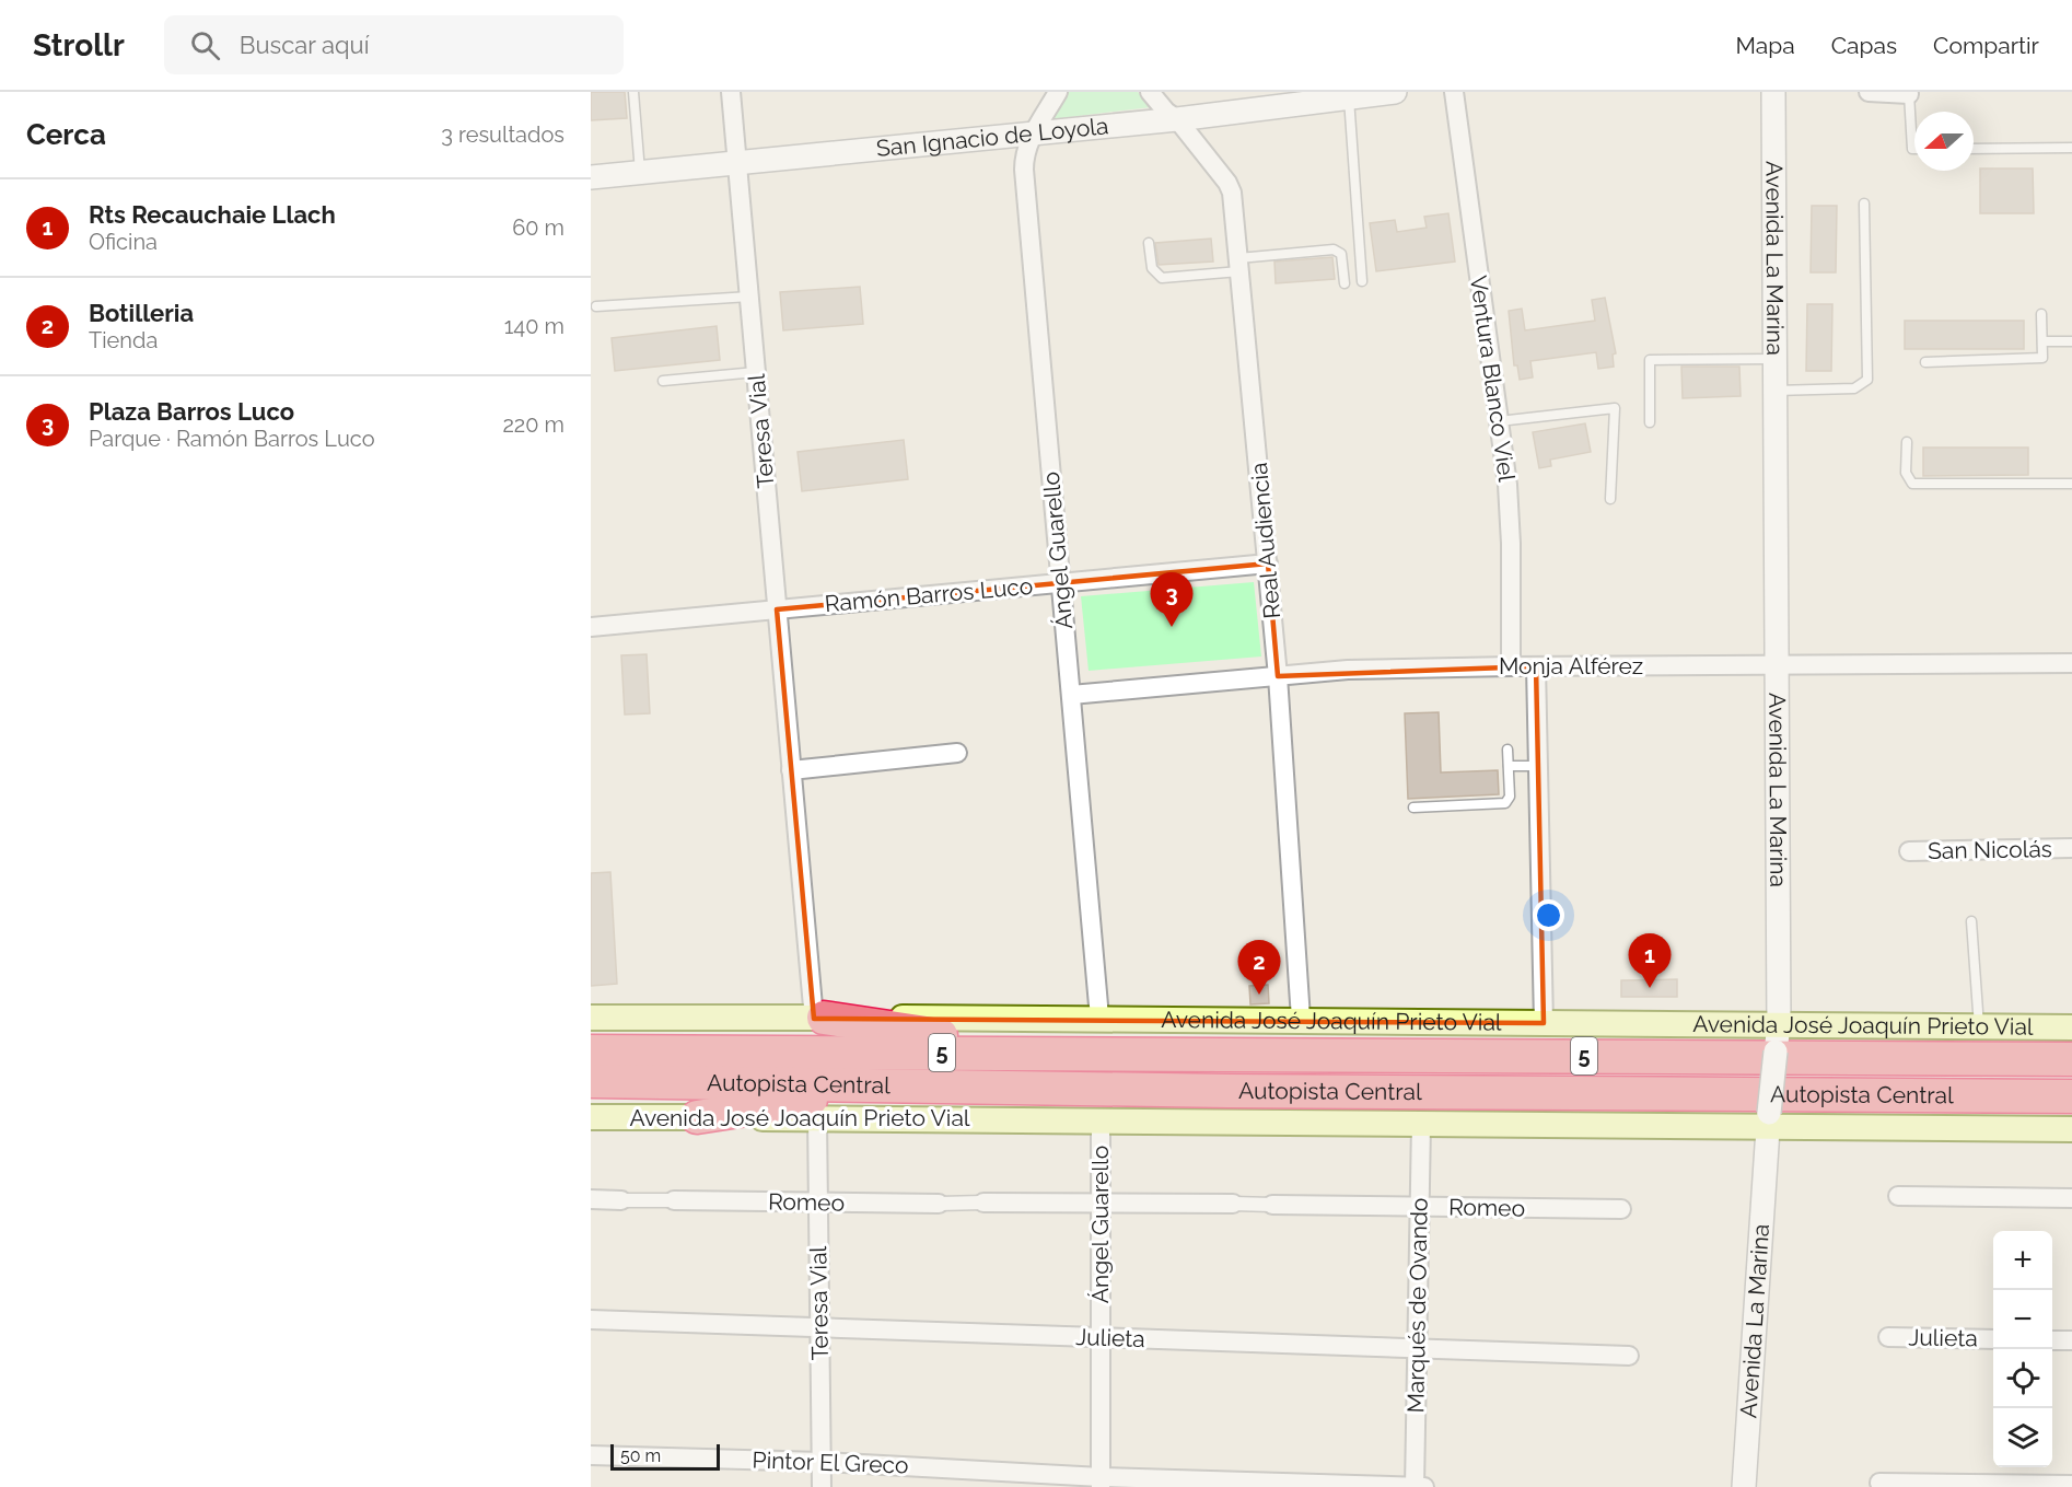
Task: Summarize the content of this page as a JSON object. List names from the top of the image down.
{
  "streets": {
    "highway": ["5", "Autopista Central"],
    "main road": ["Avenida José Joaquín Prieto Vial"],
    "street": [
      "San Ignacio de Loyola",
      "Avenida La Marina",
      "Ventura Blanco Viel",
      "Teresa Vial",
      "Real Audiencia",
      "Ángel Guarello",
      "Ramón Barros Luco",
      "Monja Alférez",
      "San Nicolás",
      "Romeo",
      "Marqués de Ovando",
      "Julieta",
      "Pintor El Greco"
    ]
  },
  "crossings": [
    ["San Ignacio de Loyola", "Teresa Vial"],
    ["San Ignacio de Loyola", "Real Audiencia"],
    ["San Ignacio de Loyola", "Ángel Guarello"],
    ["Avenida La Marina", "Monja Alférez"],
    ["Avenida La Marina", "Avenida José Joaquín Prieto Vial"],
    ["Ventura Blanco Viel", "Monja Alférez"],
    ["Teresa Vial", "Ramón Barros Luco"],
    ["Teresa Vial", "Avenida José Joaquín Prieto Vial"],
    ["Teresa Vial", "Romeo"],
    ["Teresa Vial", "Julieta"],
    ["Teresa Vial", "Pintor El Greco"],
    ["Real Audiencia", "Ramón Barros Luco"],
    ["Real Audiencia", "Monja Alférez"],
    ["Real Audiencia", "Avenida José Joaquín Prieto Vial"],
    ["Ángel Guarello", "Ramón Barros Luco"],
    ["Ángel Guarello", "Monja Alférez"],
    ["Ángel Guarello", "Avenida José Joaquín Prieto Vial"],
    ["Ángel Guarello", "Julieta"],
    ["Ángel Guarello", "Pintor El Greco"],
    ["Avenida José Joaquín Prieto Vial", "Marqués de Ovando"],
    ["Romeo", "Marqués de Ovando"],
    ["Marqués de Ovando", "Julieta"],
    ["Marqués de Ovando", "Pintor El Greco"]
  ],
  "scale_bar": "50 m",
  "north": "left",
  "page": {
    "header": "Strollr",
    "search": "Buscar aquí",
    "nav": ["Mapa", "Capas", "Compartir"],
    "heading": ["Cerca", "3 resultados"],
    "list": [
      {
        "mark": "1",
        "name": "Rts Recauchaie Llach",
        "note": "Oficina",
        "value": "60 m"
      },
      {
        "mark": "2",
        "name": "Botilleria",
        "note": "Tienda",
        "value": "140 m"
      },
      {
        "mark": "3",
        "name": "Plaza Barros Luco",
        "note": "Parque · Ramón Barros Luco",
        "value": "220 m"
      }
    ],
    "pins": ["3", "1", "2"],
    "map_buttons": ["+", "−"],
    "scale": "50 m"
  }
}
